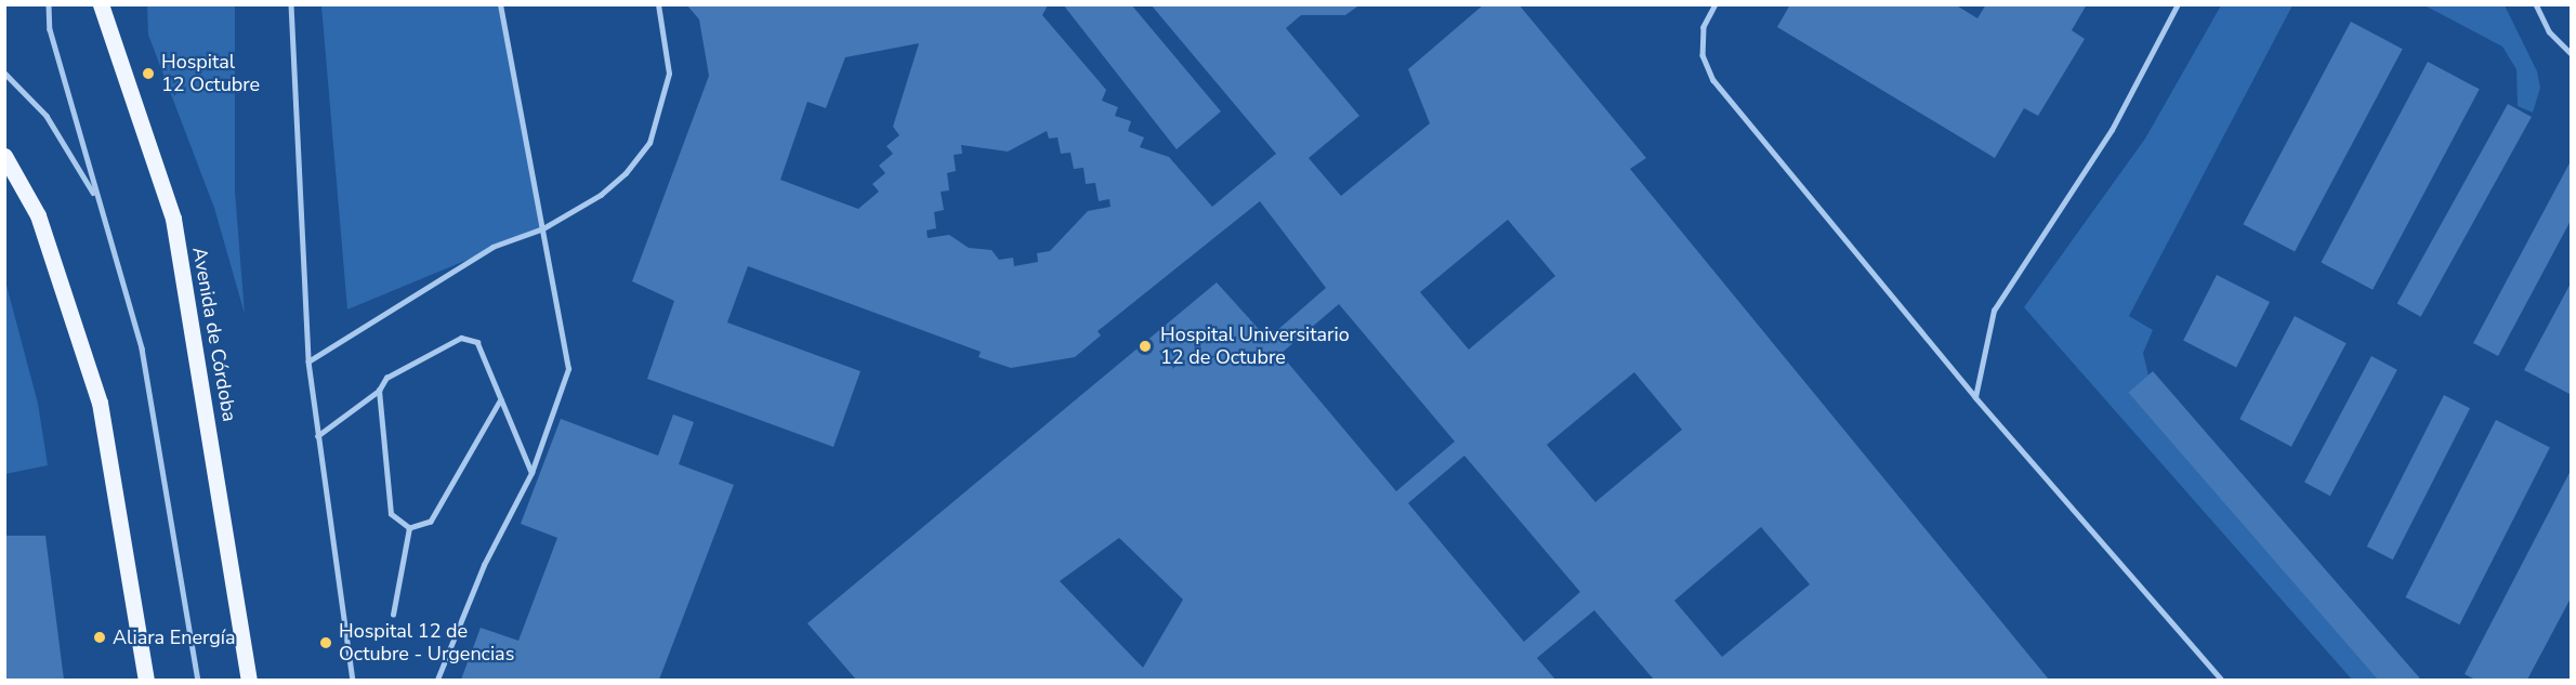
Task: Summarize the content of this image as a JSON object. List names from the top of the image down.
{
  "streets": {
    "main road": ["Avenida de Córdoba"]
  },
  "places": [
    "Hospital 12 Octubre",
    "Hospital Universitario 12 de Octubre",
    "Aliara Energía",
    "Hospital 12 de Octubre - Urgencias"
  ]
}
